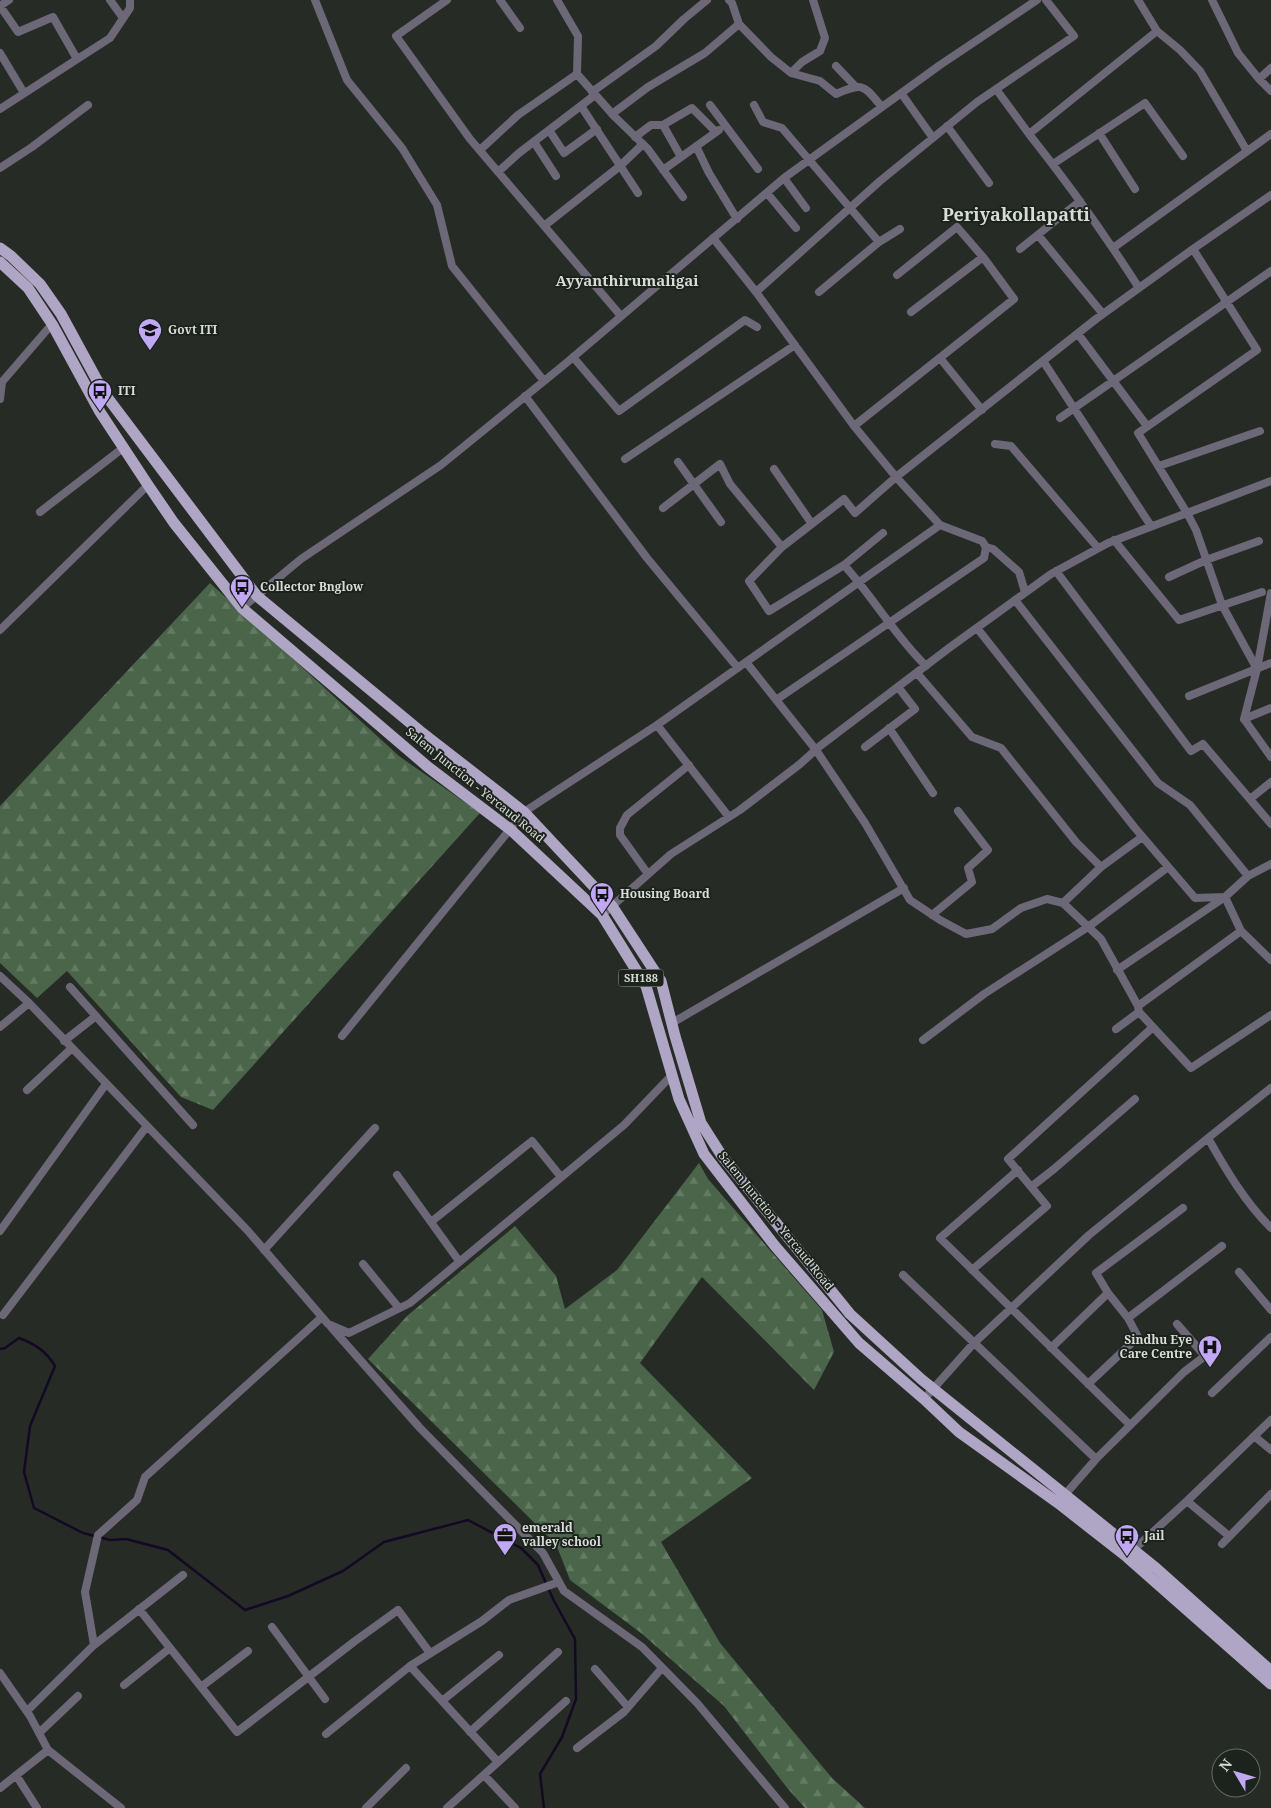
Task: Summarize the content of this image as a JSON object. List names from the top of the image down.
{
  "streets": {
    "main road": ["Salem Junction - Yercaud Road", "SH188"]
  },
  "crossings": [
    ["Salem Junction - Yercaud Road", "SH188"]
  ],
  "districts": ["Periyakollapatti", "Ayyanthirumaligai"],
  "places": {
    "school or university": ["Govt ITI"],
    "bus stop": [
      "ITI",
      "Collector Bnglow",
      "Housing Board",
      "Jail"
    ],
    "hospital": ["Sindhu Eye Care Centre"],
    "office": ["emerald valley school"]
  },
  "north": "top left"
}
